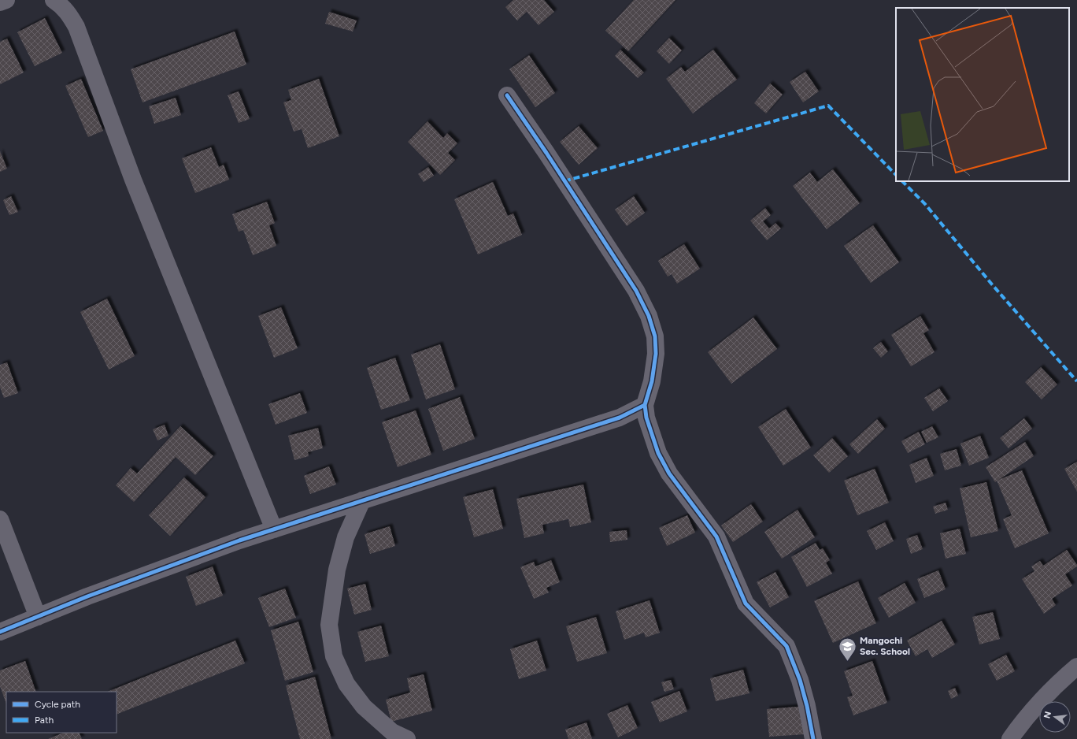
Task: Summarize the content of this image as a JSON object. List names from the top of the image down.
{
  "places": {
    "school or university": ["Mangochi Sec. School"]
  },
  "legend": ["Cycle path", "Path"],
  "north": "left"
}
